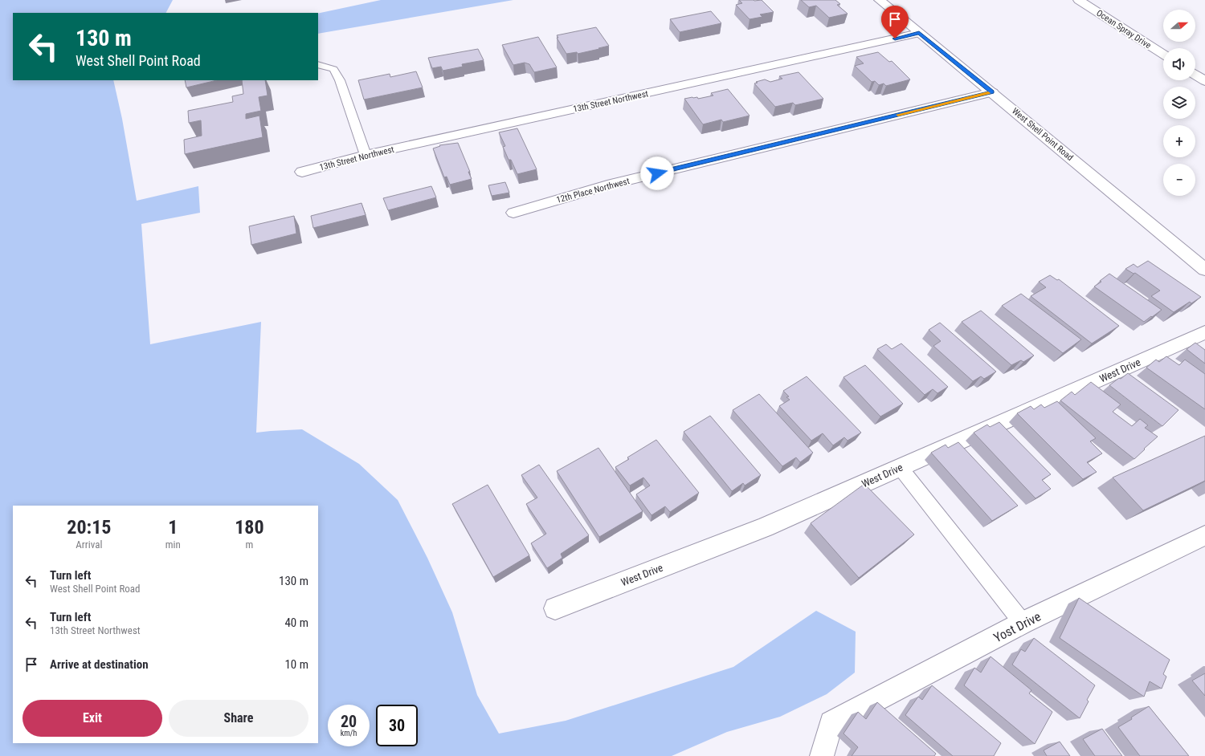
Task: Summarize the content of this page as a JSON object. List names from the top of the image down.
{
  "streets": {
    "street": [
      "Ocean Spray Drive",
      "13th Street Northwest",
      "West Shell Point Road",
      "12th Place Northwest",
      "West Drive",
      "Yost Drive"
    ]
  },
  "crossings": [
    ["13th Street Northwest", "West Shell Point Road"],
    ["West Shell Point Road", "12th Place Northwest"]
  ],
  "north": "right",
  "page": {
    "map_buttons": ["+", "−"],
    "turn": ["130 m", "West Shell Point Road"],
    "eta": [
      "20:15",
      "Arrival",
      "1",
      "min",
      "180",
      "m"
    ],
    "list": [
      {
        "name": "Turn left",
        "note": "West Shell Point Road",
        "value": "130 m"
      },
      {
        "name": "Turn left",
        "note": "13th Street Northwest",
        "value": "40 m"
      },
      {
        "name": "Arrive at destination",
        "value": "10 m"
      }
    ],
    "buttons": ["Exit", "Share"],
    "speed": "20 km/h",
    "limit": "30"
  }
}
